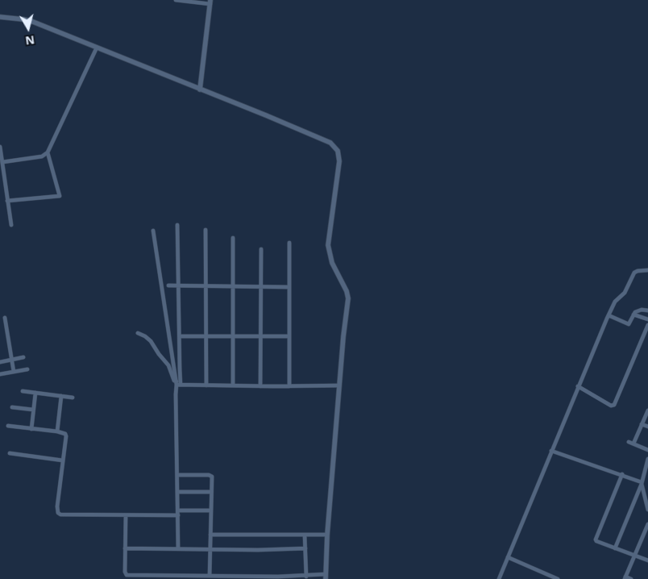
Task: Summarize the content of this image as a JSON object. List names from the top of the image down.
{
  "north": "bottom"
}
